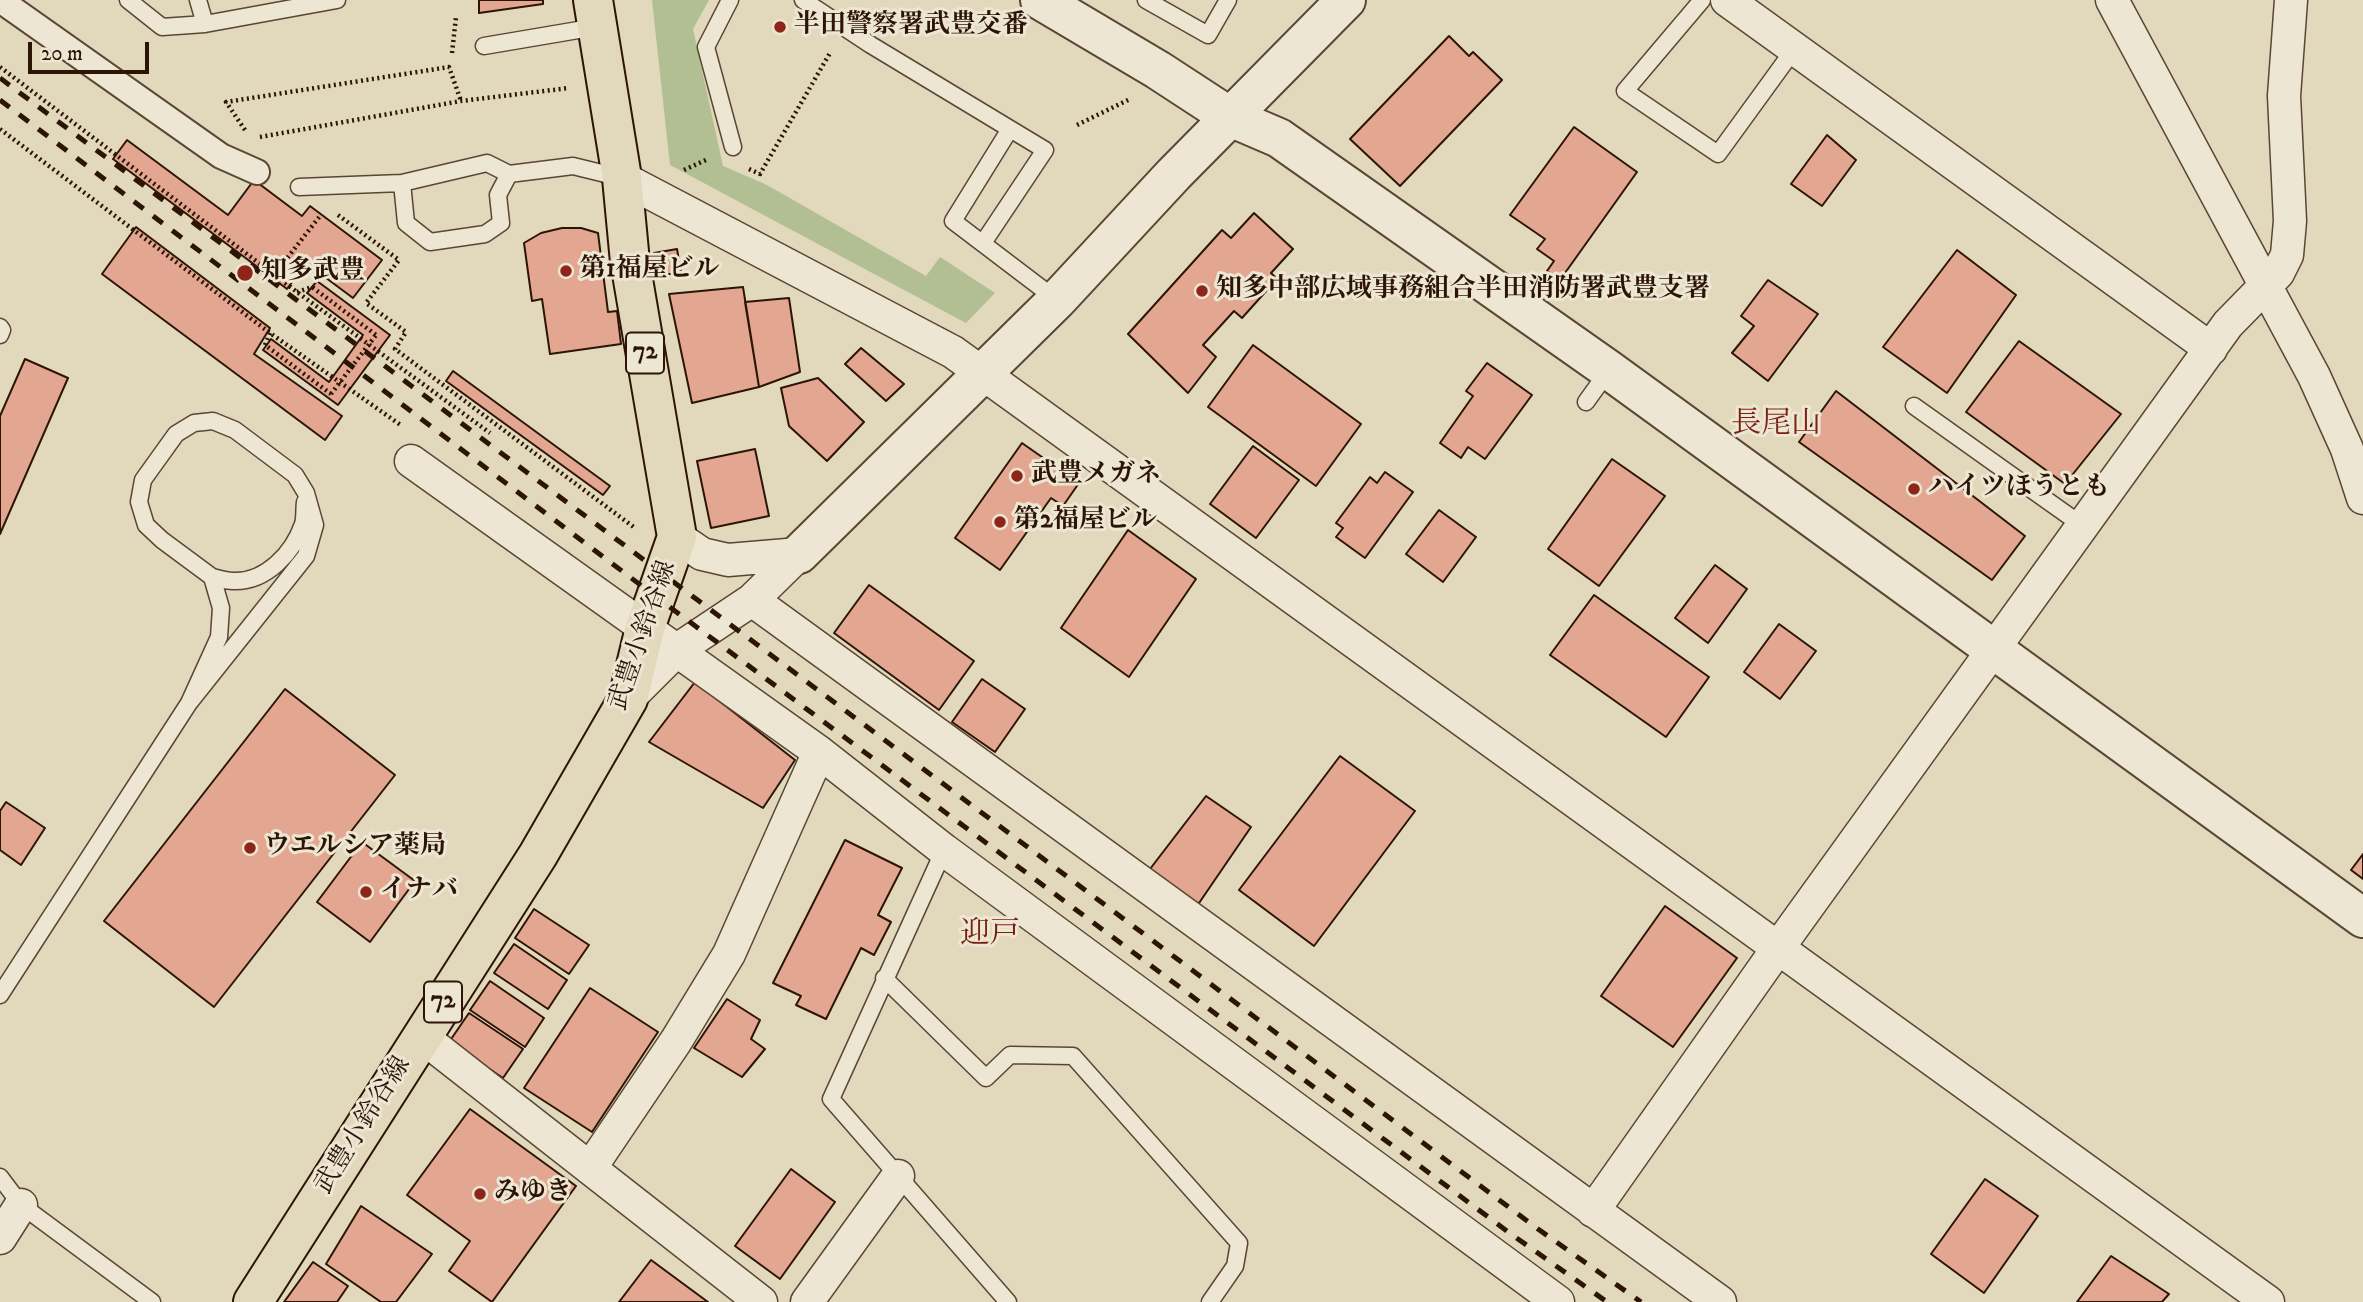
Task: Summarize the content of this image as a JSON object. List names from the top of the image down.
{
  "streets": {
    "main road": ["72", "武豊小鈴谷線"]
  },
  "districts": ["長尾山", "迎戸"],
  "places": [
    "半田警察署武豊交番",
    "第1福屋ビル",
    "知多武豊",
    "知多中部広域事務組合半田消防署武豊支署",
    "武豊メガネ",
    "ハイツほうとも",
    "第2福屋ビル",
    "ウエルシア薬局",
    "イナバ",
    "みゆき"
  ],
  "scale_bar": "20 m"
}
